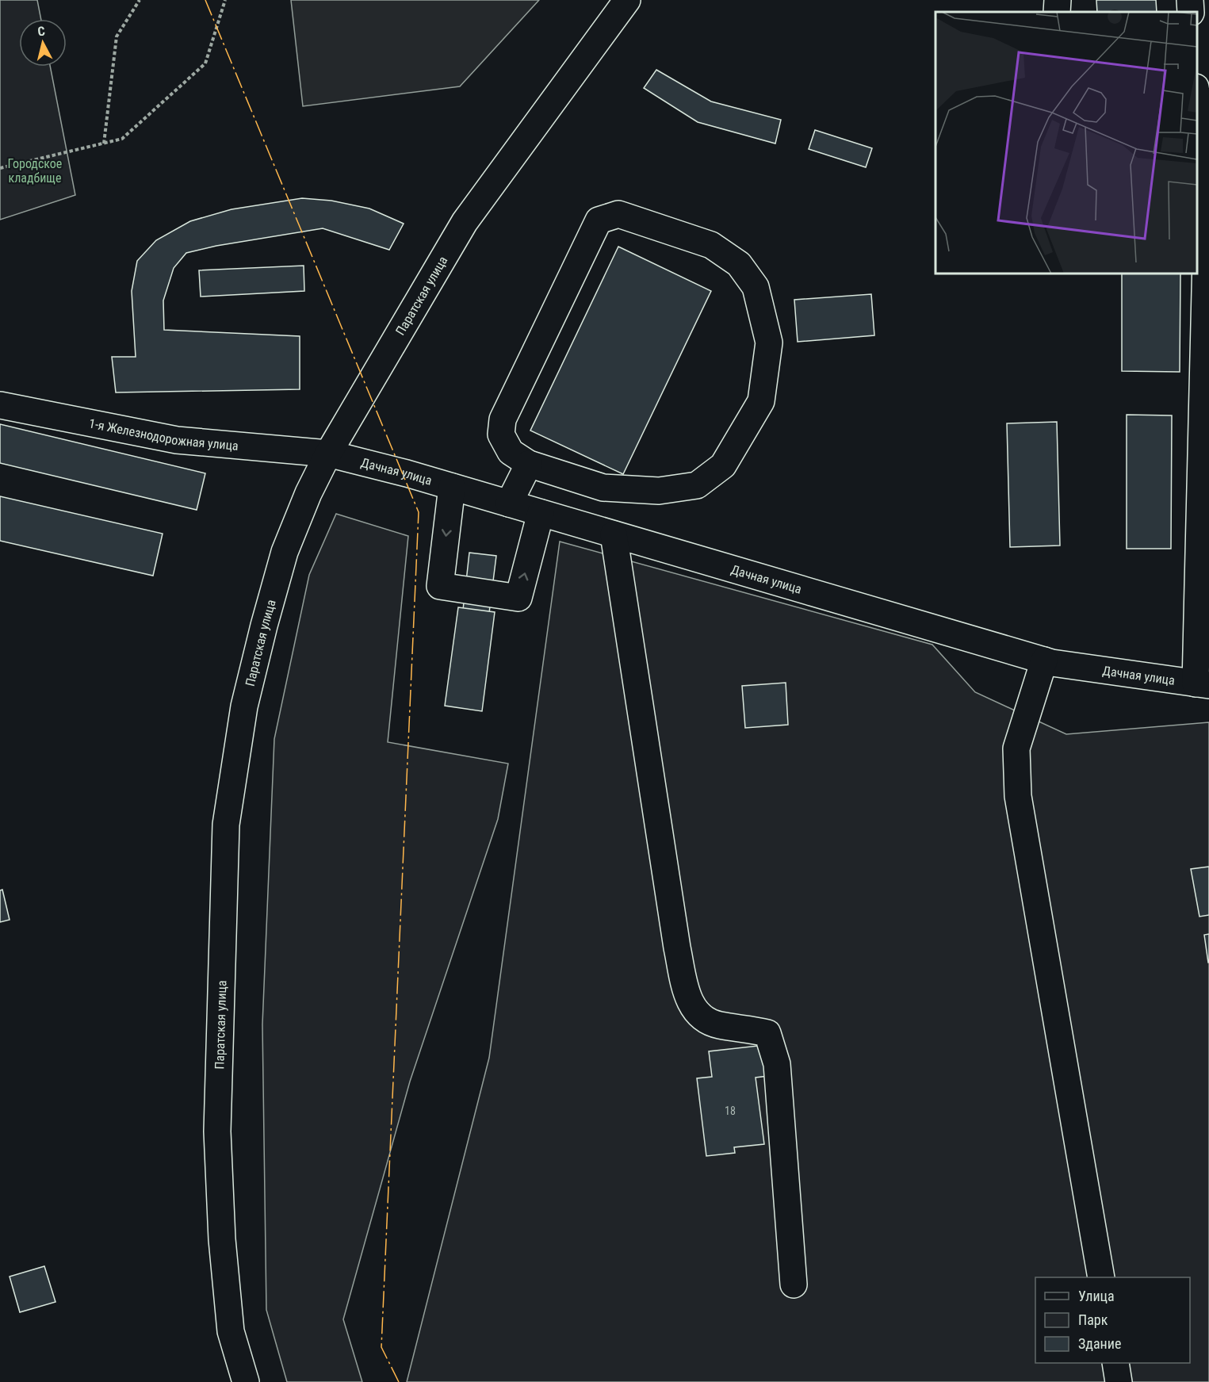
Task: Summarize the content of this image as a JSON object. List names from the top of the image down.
{
  "streets": {
    "main road": ["Паратская улица", "1-я Железнодорожная улица", "Дачная улица"]
  },
  "crossings": [
    ["Паратская улица", "1-я Железнодорожная улица"],
    ["Паратская улица", "Дачная улица"],
    ["1-я Железнодорожная улица", "Дачная улица"]
  ],
  "parks": ["Городское кладбище"],
  "house_numbers": ["18"],
  "legend": ["Улица", "Парк", "Здание"],
  "north": "top"
}
